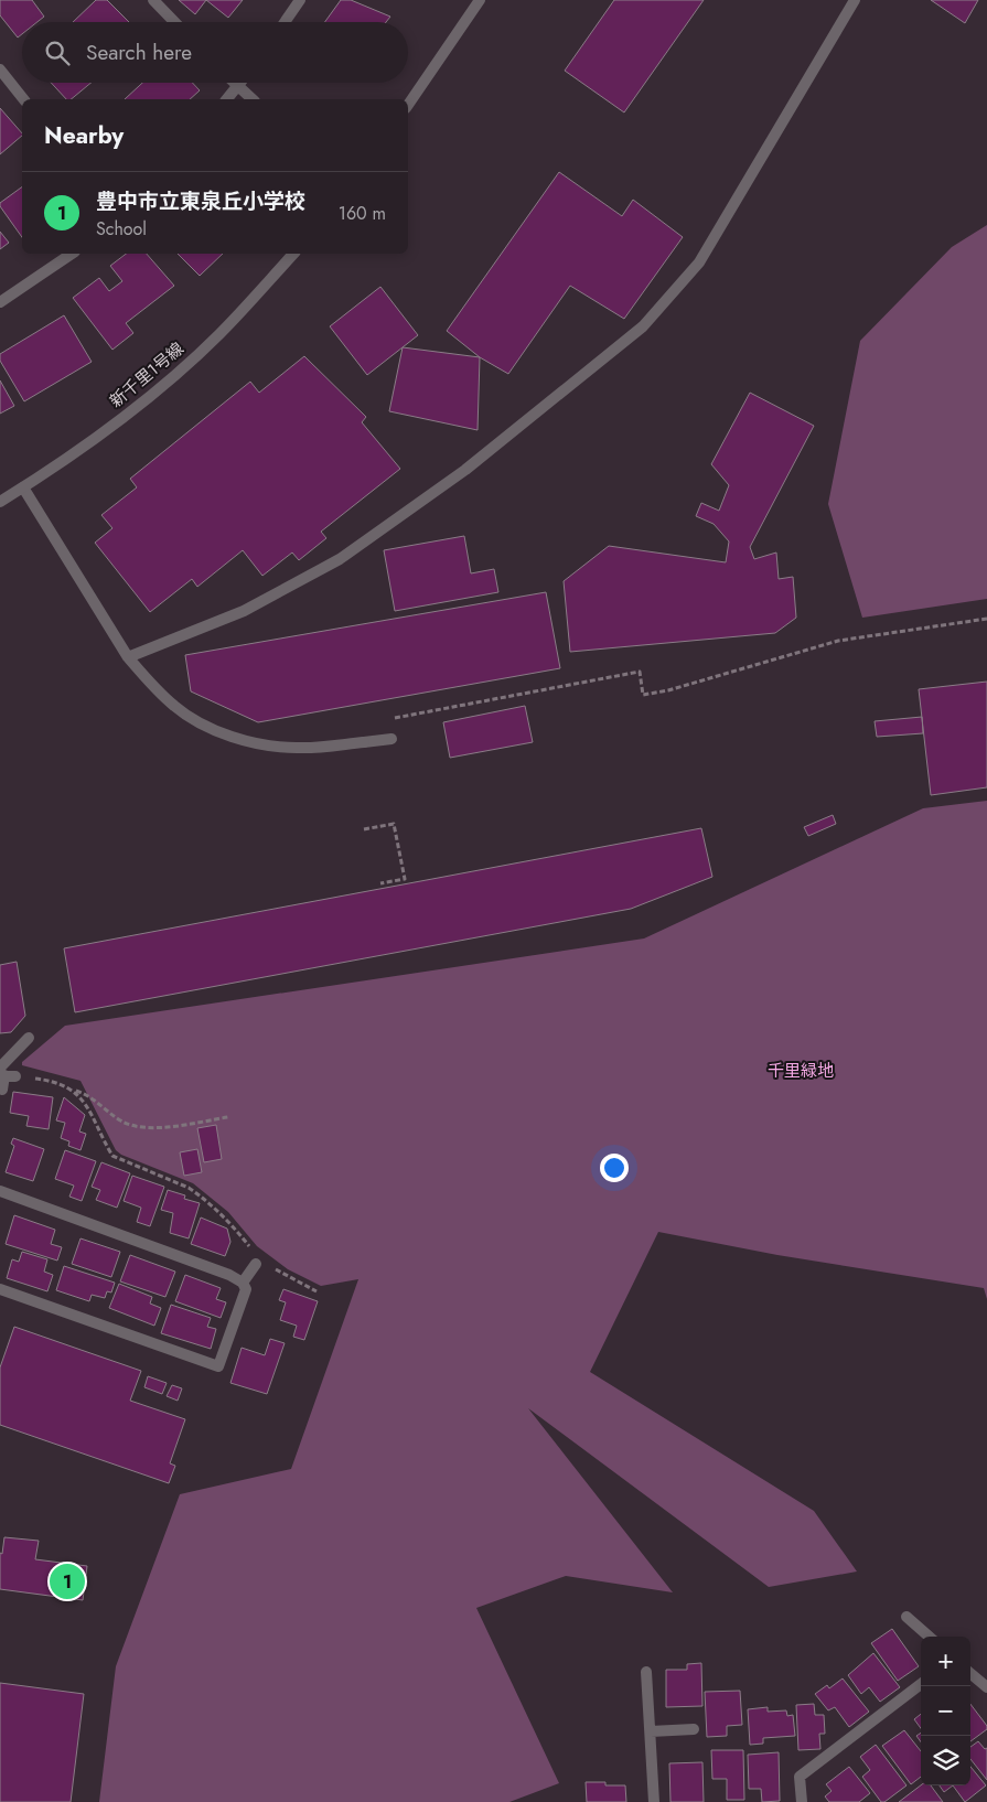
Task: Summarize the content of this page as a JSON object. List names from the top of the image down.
{
  "streets": {
    "street": ["新千里1号線"]
  },
  "parks": ["千里緑地"],
  "page": {
    "search": "Search here",
    "heading": "Nearby",
    "list": [
      {
        "mark": "1",
        "name": "豊中市立東泉丘小学校",
        "note": "School",
        "value": "160 m"
      }
    ],
    "pins": "1",
    "map_buttons": ["+", "−"]
  }
}
